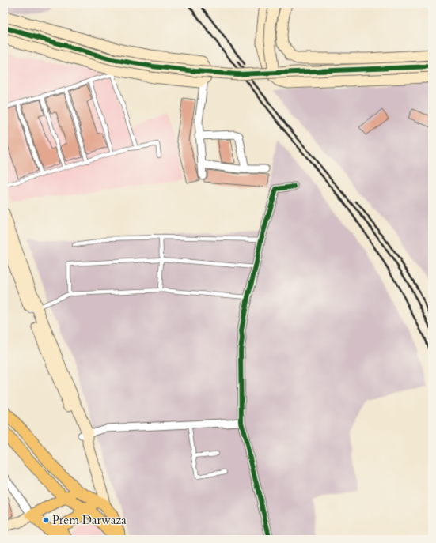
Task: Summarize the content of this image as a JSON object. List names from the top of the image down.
{
  "places": ["Prem Darwaza"]
}
